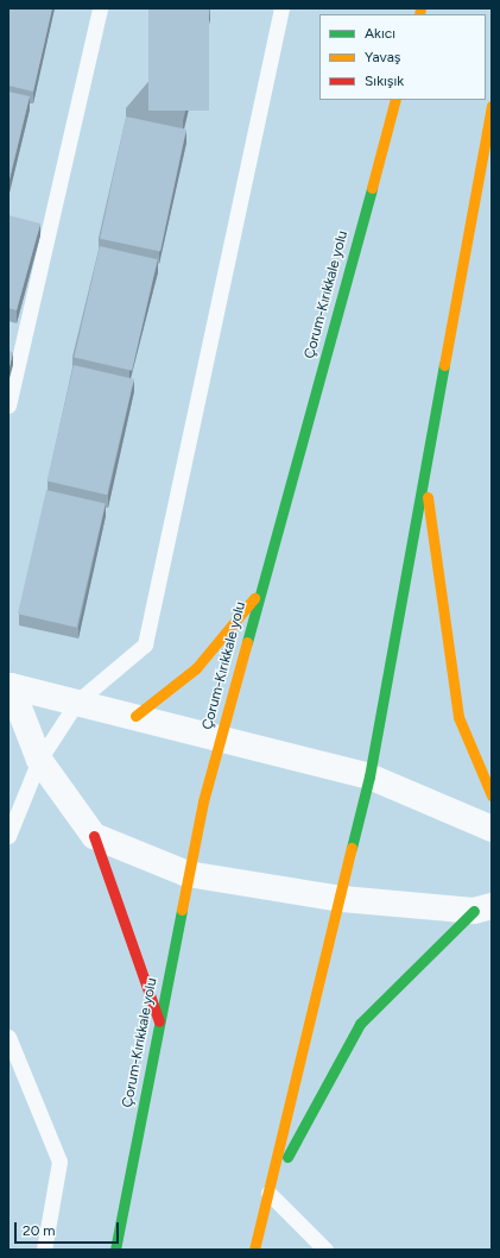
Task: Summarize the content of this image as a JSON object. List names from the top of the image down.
{
  "streets": {
    "highway": ["Çorum-Kırıkkale yolu"]
  },
  "legend": ["Akıcı", "Yavaş", "Sıkışık"],
  "scale_bar": "20 m"
}
